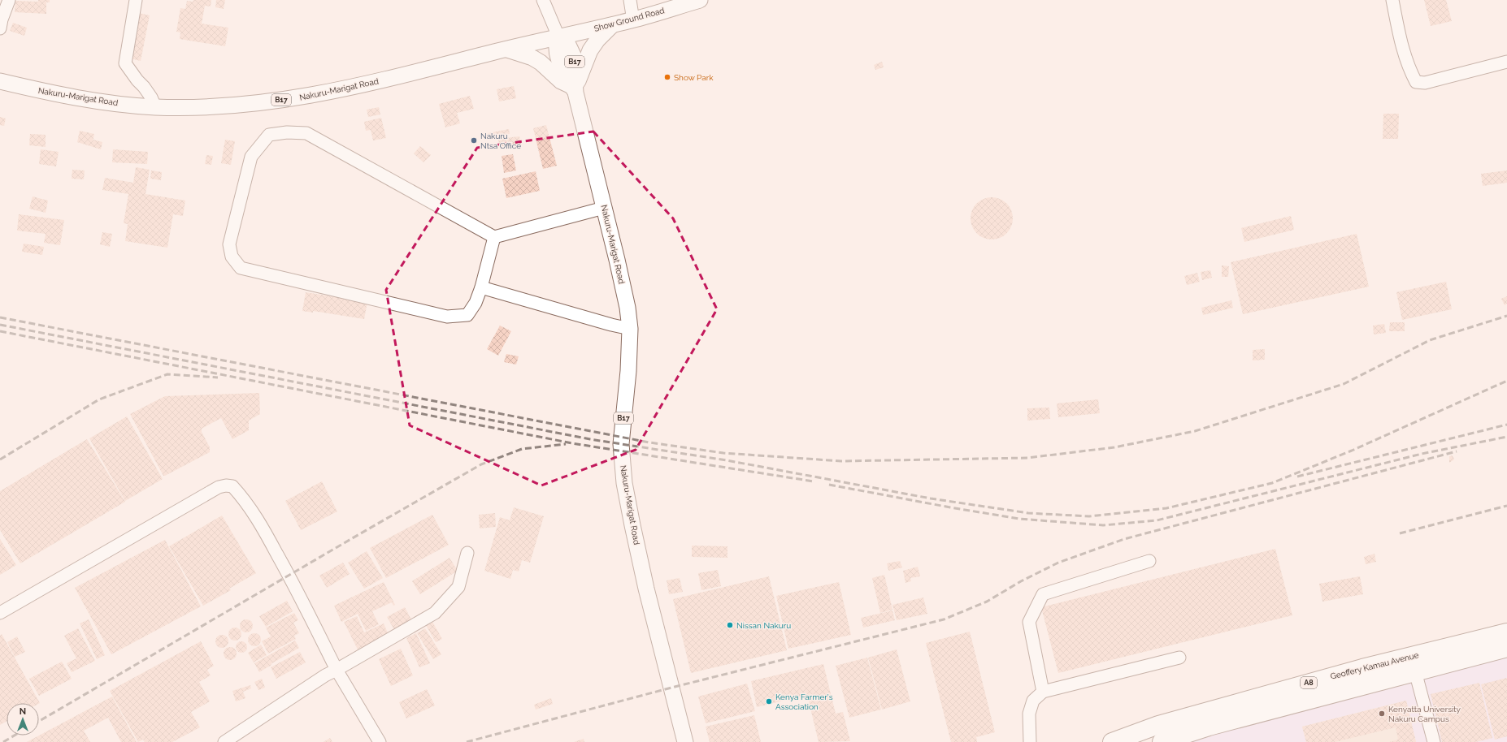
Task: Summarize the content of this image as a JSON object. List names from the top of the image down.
{
  "streets": {
    "highway": ["Geoffery Kamau Avenue", "A8"],
    "main road": ["Show Ground Road", "B17", "Nakuru-Marigat Road"]
  },
  "crossings": [
    ["Show Ground Road", "Nakuru-Marigat Road"]
  ],
  "places": [
    "Show Park",
    "Nakuru Ntsa Office",
    "Nissan Nakuru",
    "Kenya Farmer's Association",
    "Kenyatta University Nakuru Campus"
  ],
  "north": "top"
}
